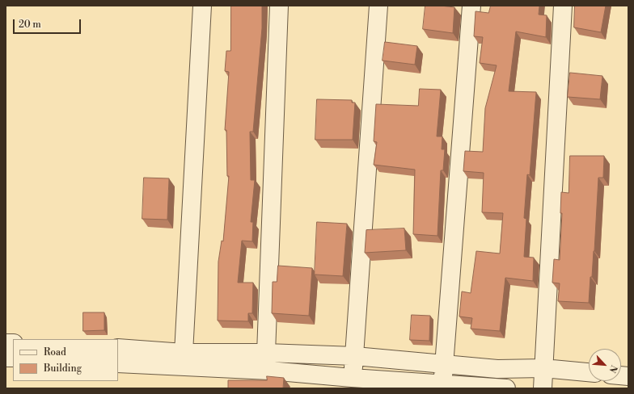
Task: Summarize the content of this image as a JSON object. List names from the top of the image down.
{
  "legend": ["Road", "Building"],
  "scale_bar": "20 m",
  "north": "bottom right"
}
